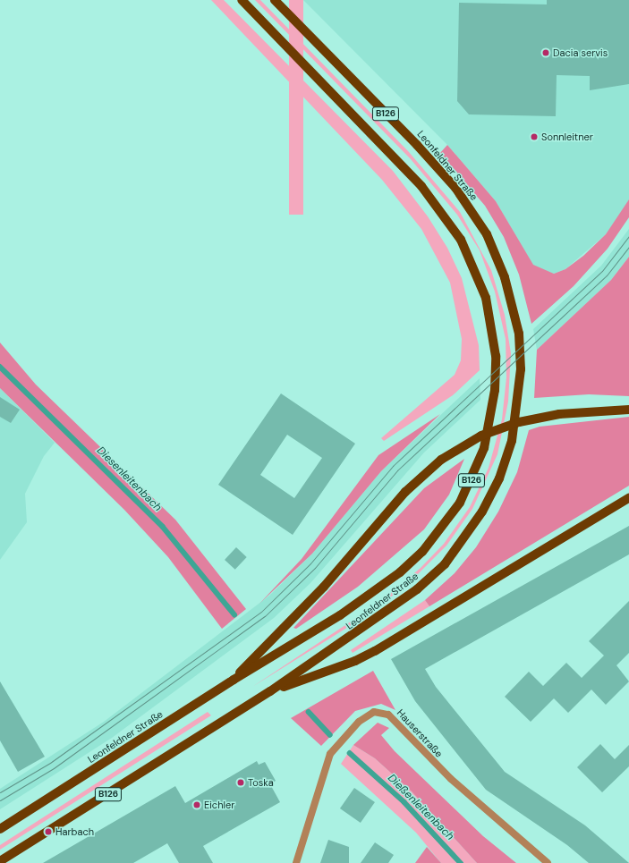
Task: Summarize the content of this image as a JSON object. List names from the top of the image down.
{
  "streets": {
    "main road": ["B126", "Leonfeldner Straße"],
    "street": ["Hauserstraße"]
  },
  "water": ["Diesenleitenbach", "Dießenleitenbach"],
  "places": [
    "Dacia servis",
    "Sonnleitner",
    "Toska",
    "Eichler",
    "Harbach"
  ]
}
